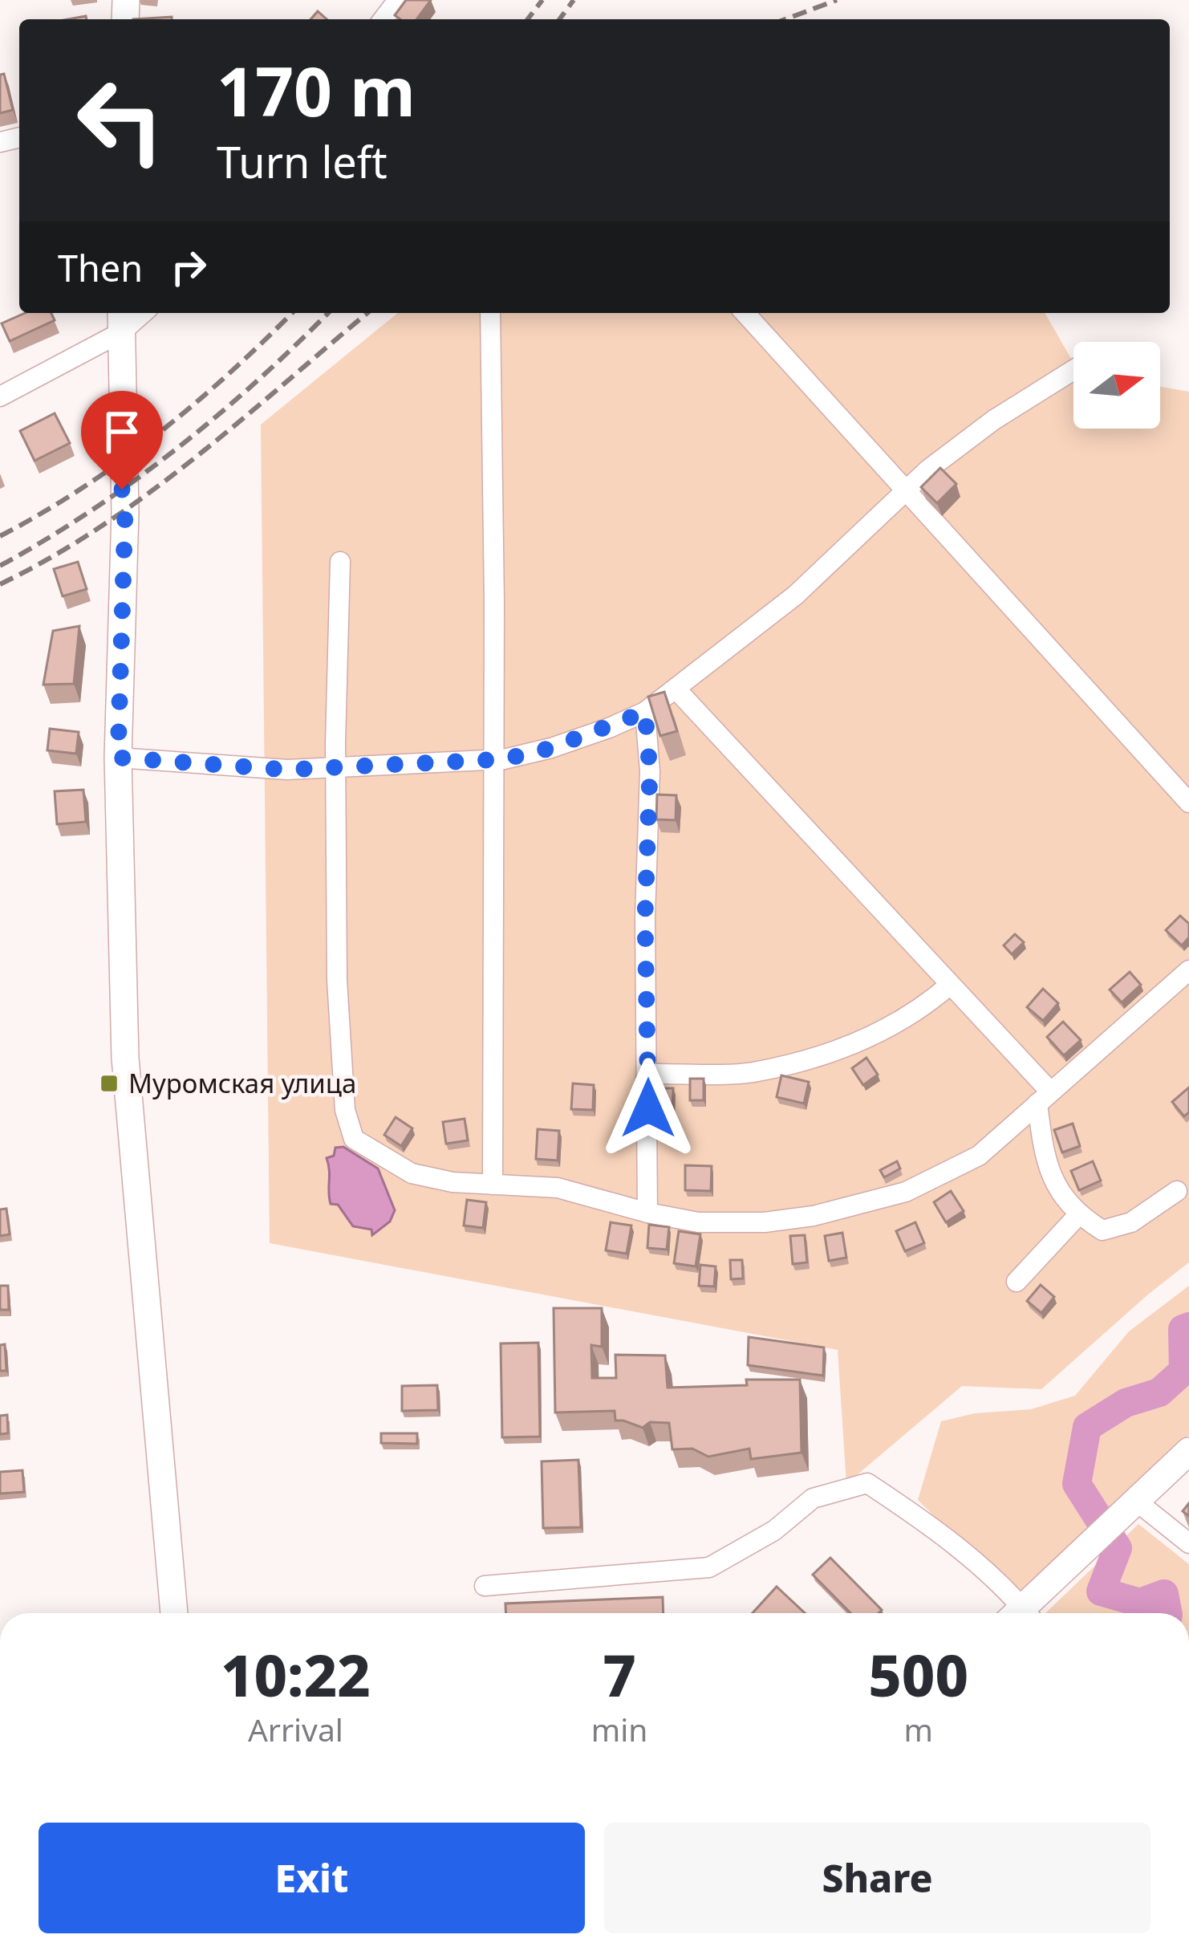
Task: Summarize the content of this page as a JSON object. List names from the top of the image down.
{
  "places": {
    "transit": ["Муромская улица"]
  },
  "north": "right",
  "page": {
    "turn": ["170 m", "Turn left"],
    "then": "Then",
    "eta": [
      "10:22",
      "Arrival",
      "7",
      "min",
      "500",
      "m"
    ],
    "buttons": ["Exit", "Share"]
  }
}
